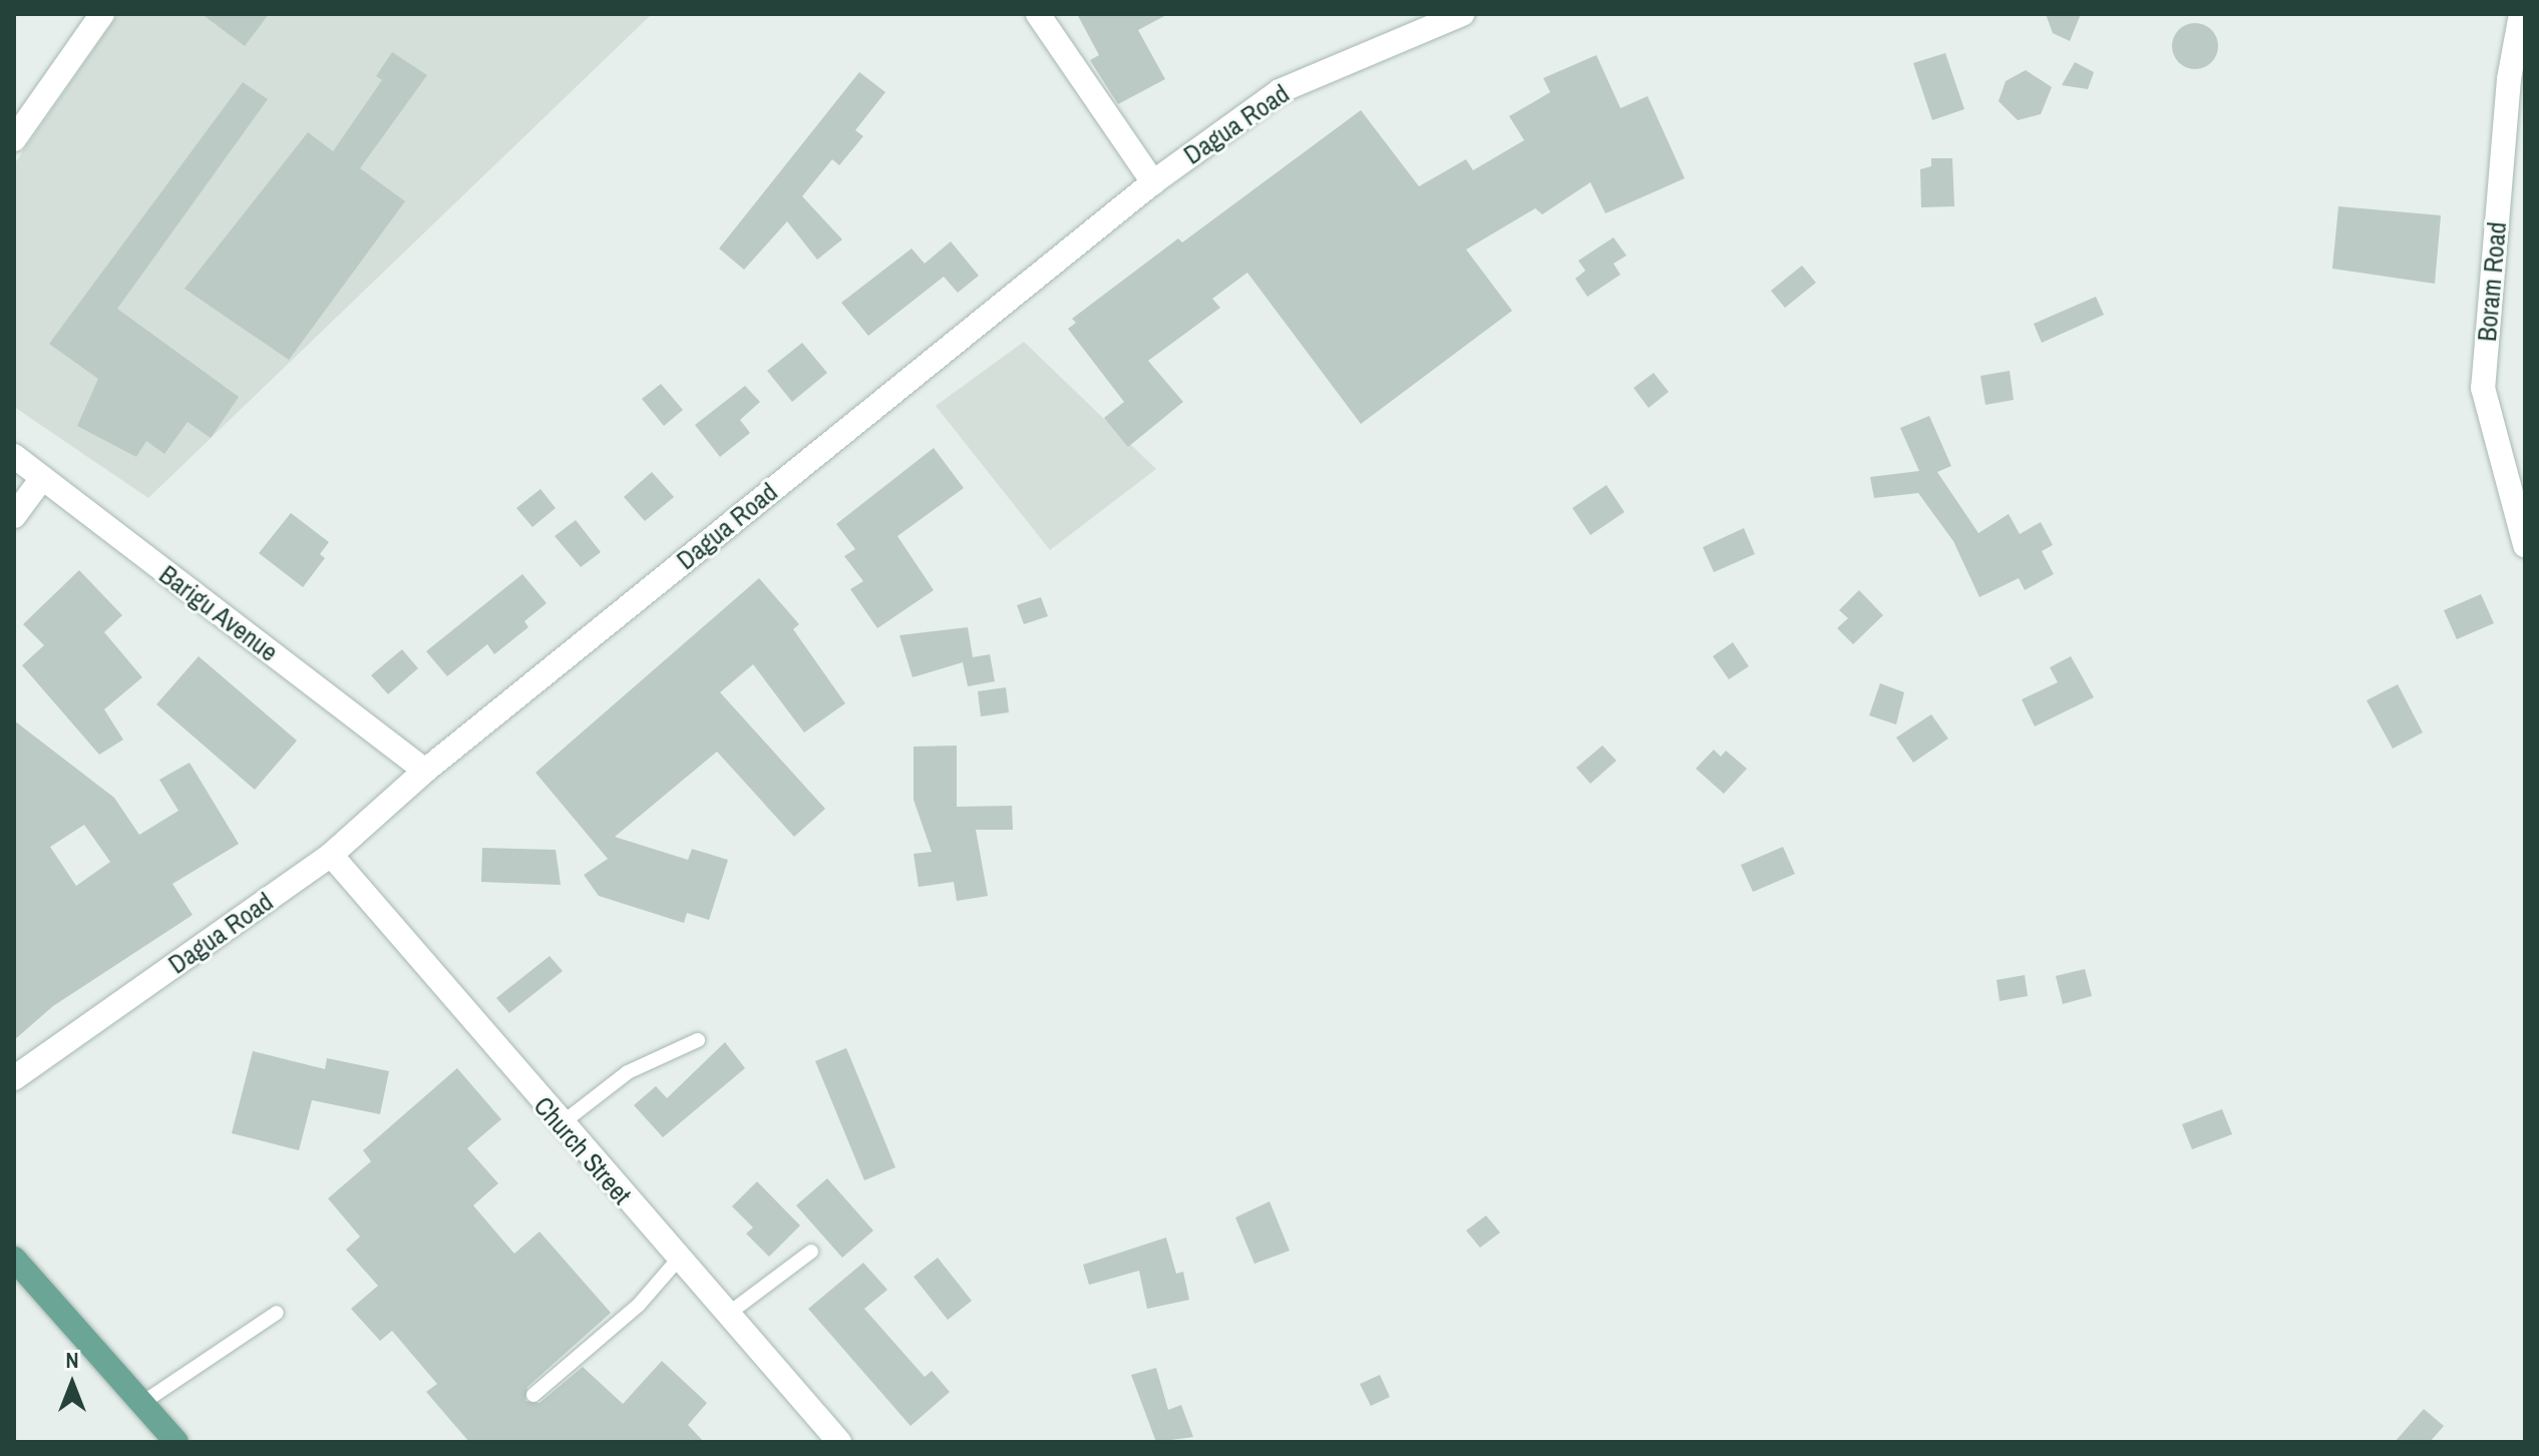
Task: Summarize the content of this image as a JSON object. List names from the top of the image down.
{
  "streets": {
    "street": [
      "Dagua Road",
      "Boram Road",
      "Barigu Avenue",
      "Church Street"
    ]
  },
  "crossings": [
    ["Dagua Road", "Barigu Avenue"],
    ["Dagua Road", "Church Street"]
  ],
  "north": "top"
}
